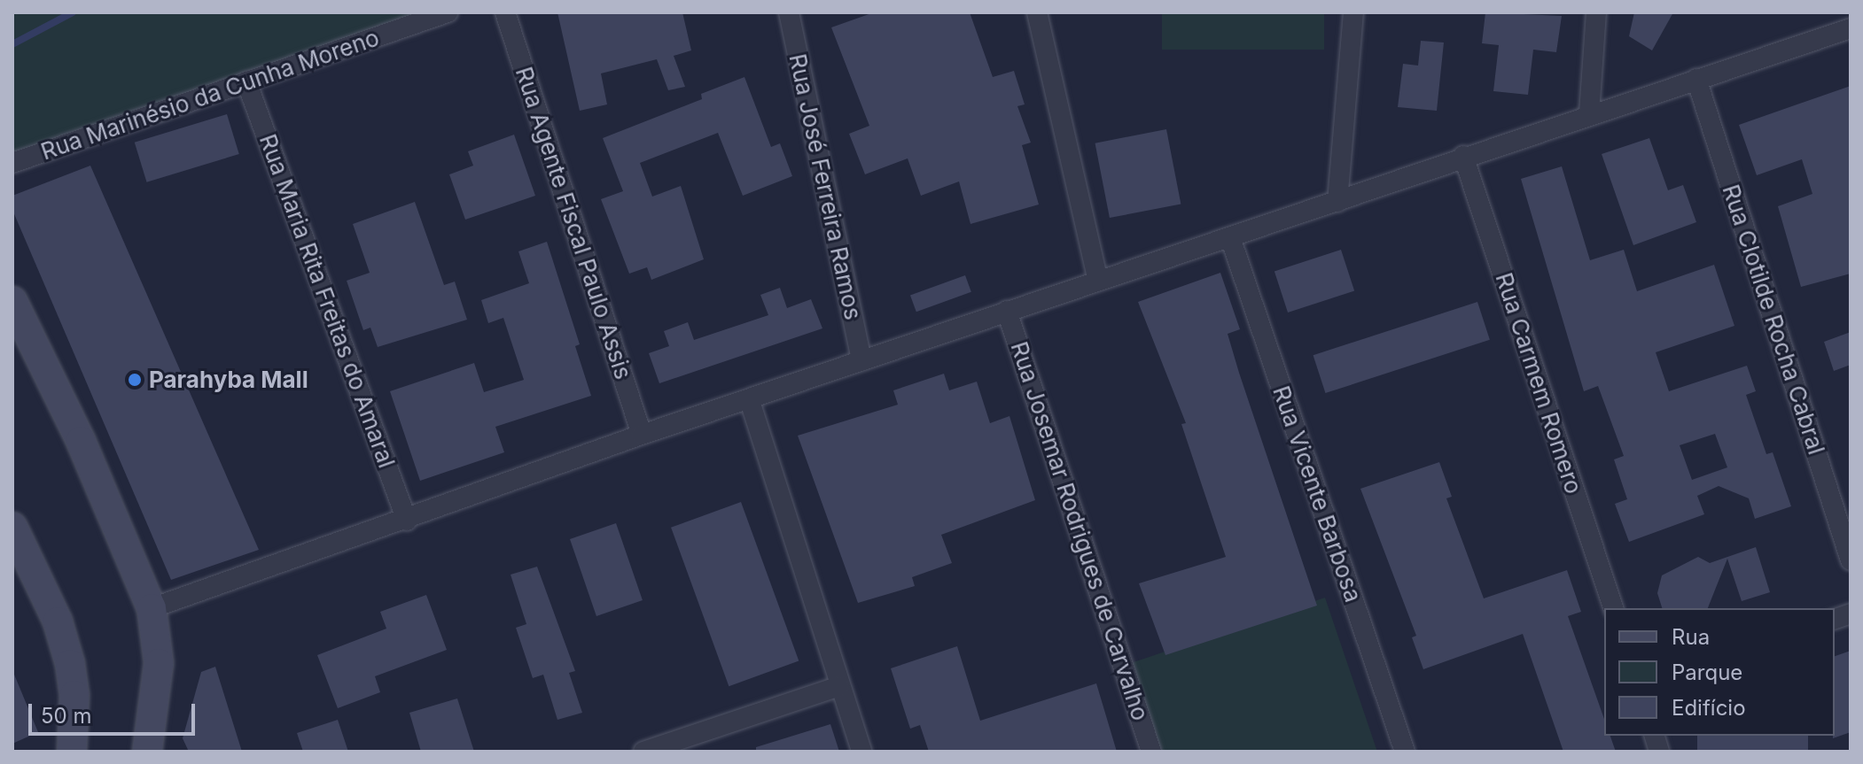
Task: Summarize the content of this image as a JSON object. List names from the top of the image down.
{
  "streets": {
    "street": [
      "Rua Marinésio da Cunha Moreno",
      "Rua José Ferreira Ramos",
      "Rua Agente Fiscal Paulo Assis",
      "Rua Maria Rita Freitas do Amaral",
      "Rua Clotilde Rocha Cabral",
      "Rua Carmem Romero",
      "Rua Vicente Barbosa",
      "Rua Josemar Rodrigues de Carvalho"
    ]
  },
  "crossings": [
    ["Rua Marinésio da Cunha Moreno", "Rua Maria Rita Freitas do Amaral"]
  ],
  "places": ["Parahyba Mall"],
  "legend": ["Rua", "Parque", "Edifício"],
  "scale_bar": "50 m"
}
